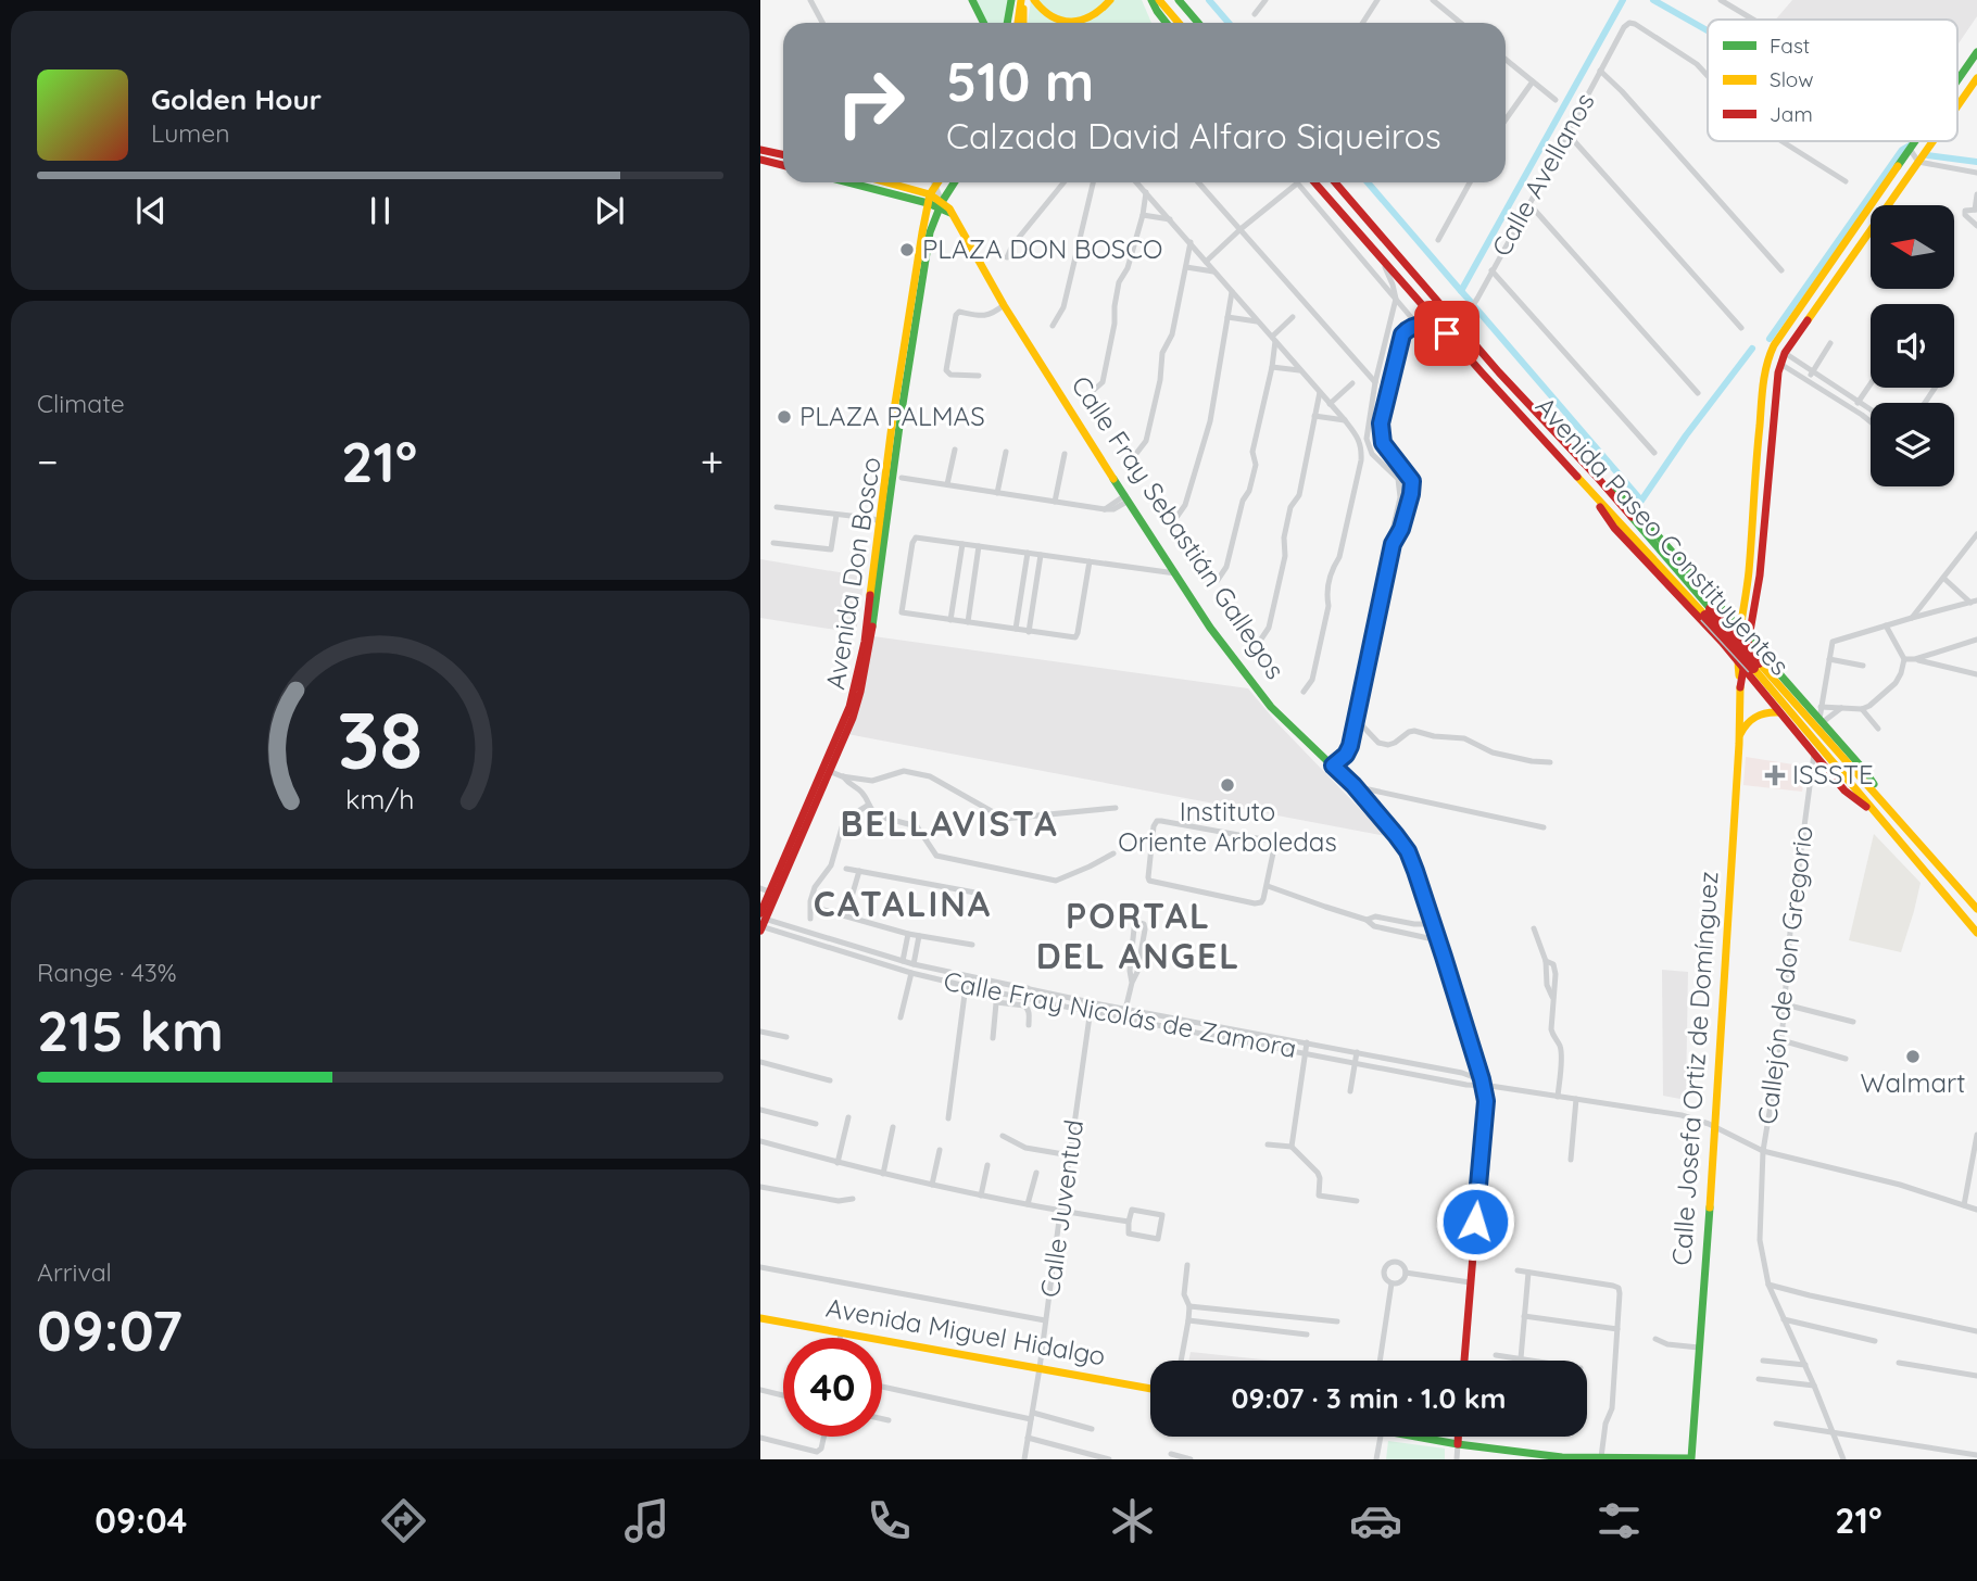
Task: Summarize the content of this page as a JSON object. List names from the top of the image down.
{
  "streets": {
    "main road": [
      "Calle Fray Sebastián Gallegos",
      "Avenida Paseo Constituyentes",
      "Avenida Don Bosco",
      "Calle Josefa Ortiz de Domínguez",
      "Avenida Miguel Hidalgo"
    ],
    "street": [
      "Calle Avellanos",
      "Callejón de don Gregorio",
      "Calle Fray Nicolás de Zamora",
      "Calle Juventud"
    ]
  },
  "crossings": [
    ["Calle Avellanos", "Avenida Paseo Constituyentes"],
    ["Calle Fray Sebastián Gallegos", "Avenida Don Bosco"],
    ["Calle Fray Sebastián Gallegos", "Calle Fray Nicolás de Zamora"],
    ["Avenida Don Bosco", "Calle Fray Nicolás de Zamora"],
    ["Calle Fray Nicolás de Zamora", "Calle Juventud"],
    ["Calle Juventud", "Avenida Miguel Hidalgo"]
  ],
  "districts": ["BELLAVISTA", "CATALINA", "PORTAL DEL ANGEL"],
  "places": {
    "other": [
      "PLAZA DON BOSCO",
      "PLAZA PALMAS",
      "Instituto Oriente Arboledas",
      "Walmart"
    ],
    "health": ["ISSSTE"]
  },
  "legend": ["Fast", "Slow", "Jam"],
  "north": "left",
  "page": {
    "turn": ["510 m", "Calzada David Alfaro Siqueiros"],
    "song": ["Golden Hour", "Lumen"],
    "tile": [
      "Climate",
      ["Range · 43%", "215 km"],
      ["Arrival", "09:07"]
    ],
    "heat": ["−", "21°", "+"],
    "limit": "40",
    "trip": "09:07 · 3 min · 1.0 km",
    "tabs": ["09:04", "21°"],
    "gauge": ["38", "km/h"]
  }
}
